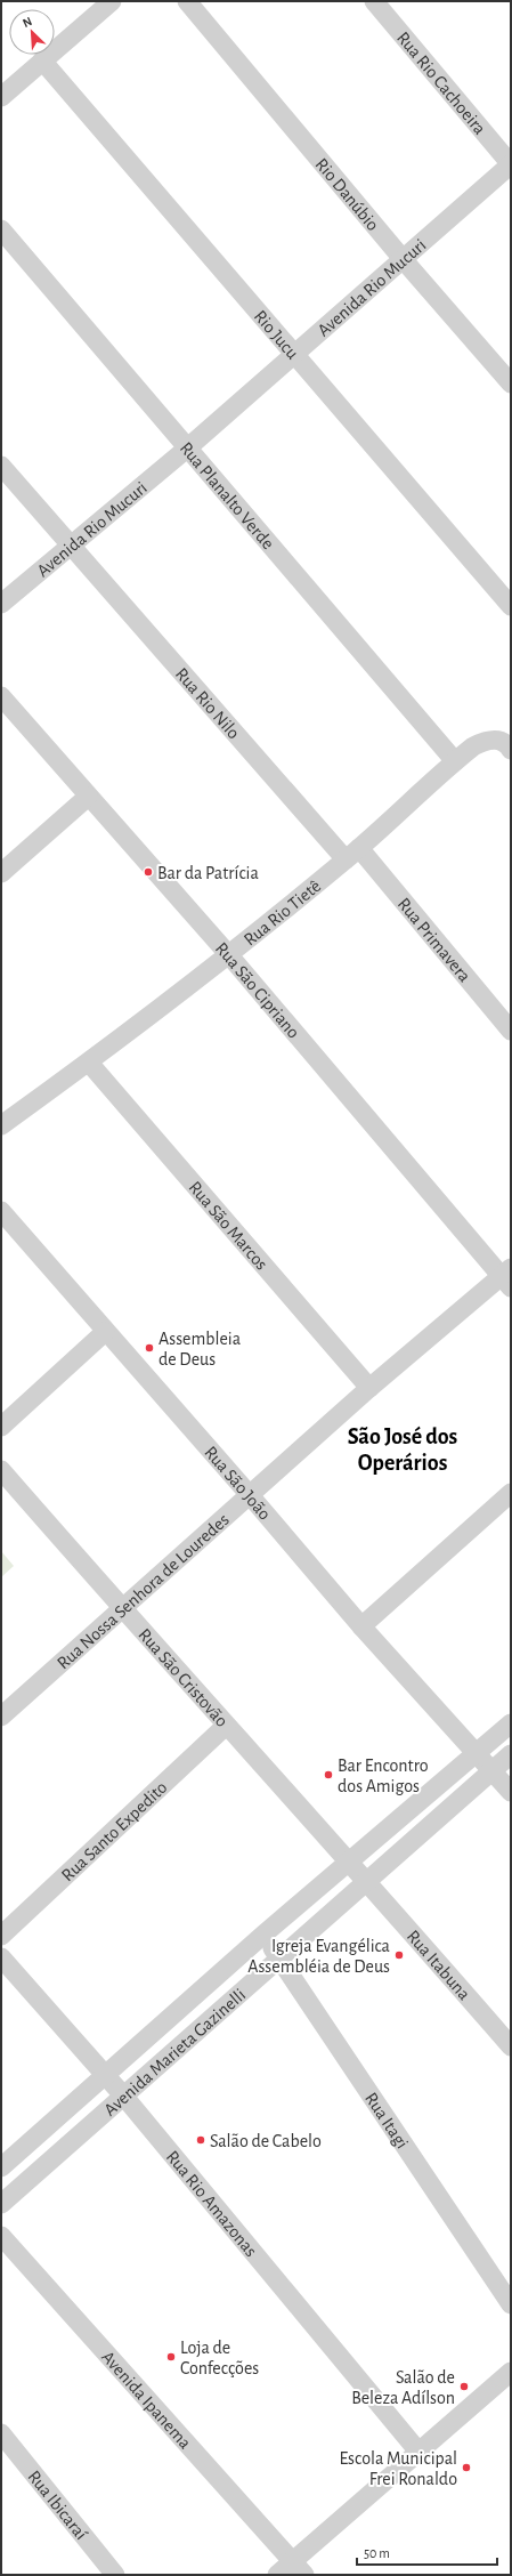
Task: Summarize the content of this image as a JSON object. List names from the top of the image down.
{
  "streets": {
    "street": [
      "Rua Rio Cachoeira",
      "Rio Danúbio",
      "Avenida Rio Mucuri",
      "Rio Jucu",
      "Rua Planalto Verde",
      "Rua Rio Nilo",
      "Rua Rio Tietê",
      "Rua Primavera",
      "Rua São Cipriano",
      "Rua São Marcos",
      "Rua São João",
      "Rua Nossa Senhora de Louredes",
      "Rua São Cristovão",
      "Rua Santo Expedito",
      "Rua Itabuna",
      "Avenida Marieta Gazinelli",
      "Rua Itagi",
      "Rua Rio Amazonas",
      "Avenida Ipanema",
      "Rua Ibicaraí"
    ]
  },
  "crossings": [
    ["Rua Rio Cachoeira", "Avenida Rio Mucuri"],
    ["Rio Danúbio", "Avenida Rio Mucuri"],
    ["Avenida Rio Mucuri", "Rio Jucu"],
    ["Avenida Rio Mucuri", "Rua Planalto Verde"],
    ["Avenida Rio Mucuri", "Rua Rio Nilo"],
    ["Rua Planalto Verde", "Rua Rio Tietê"],
    ["Rua Rio Nilo", "Rua Rio Tietê"],
    ["Rua Rio Nilo", "Rua Primavera"],
    ["Rua Rio Tietê", "Rua Primavera"],
    ["Rua Rio Tietê", "Rua São Cipriano"],
    ["Rua Rio Tietê", "Rua São Marcos"],
    ["Rua São Cipriano", "Rua Nossa Senhora de Louredes"],
    ["Rua São Marcos", "Rua Nossa Senhora de Louredes"],
    ["Rua São João", "Rua Nossa Senhora de Louredes"],
    ["Rua São João", "Avenida Marieta Gazinelli"],
    ["Rua Nossa Senhora de Louredes", "Rua São Cristovão"],
    ["Rua São Cristovão", "Rua Santo Expedito"],
    ["Rua São Cristovão", "Rua Itabuna"],
    ["Rua São Cristovão", "Avenida Marieta Gazinelli"],
    ["Rua Itabuna", "Avenida Marieta Gazinelli"],
    ["Avenida Marieta Gazinelli", "Rua Itagi"],
    ["Avenida Marieta Gazinelli", "Rua Rio Amazonas"]
  ],
  "districts": ["São José dos Operários"],
  "places": [
    "Bar da Patrícia",
    "Assembleia de Deus",
    "Bar Encontro dos Amigos",
    "Igreja Evangélica Assembléia de Deus",
    "Salão de Cabelo",
    "Loja de Confecções",
    "Salão de Beleza Adílson",
    "Escola Municipal Frei Ronaldo"
  ],
  "scale_bar": "50 m",
  "north": "top left"
}
